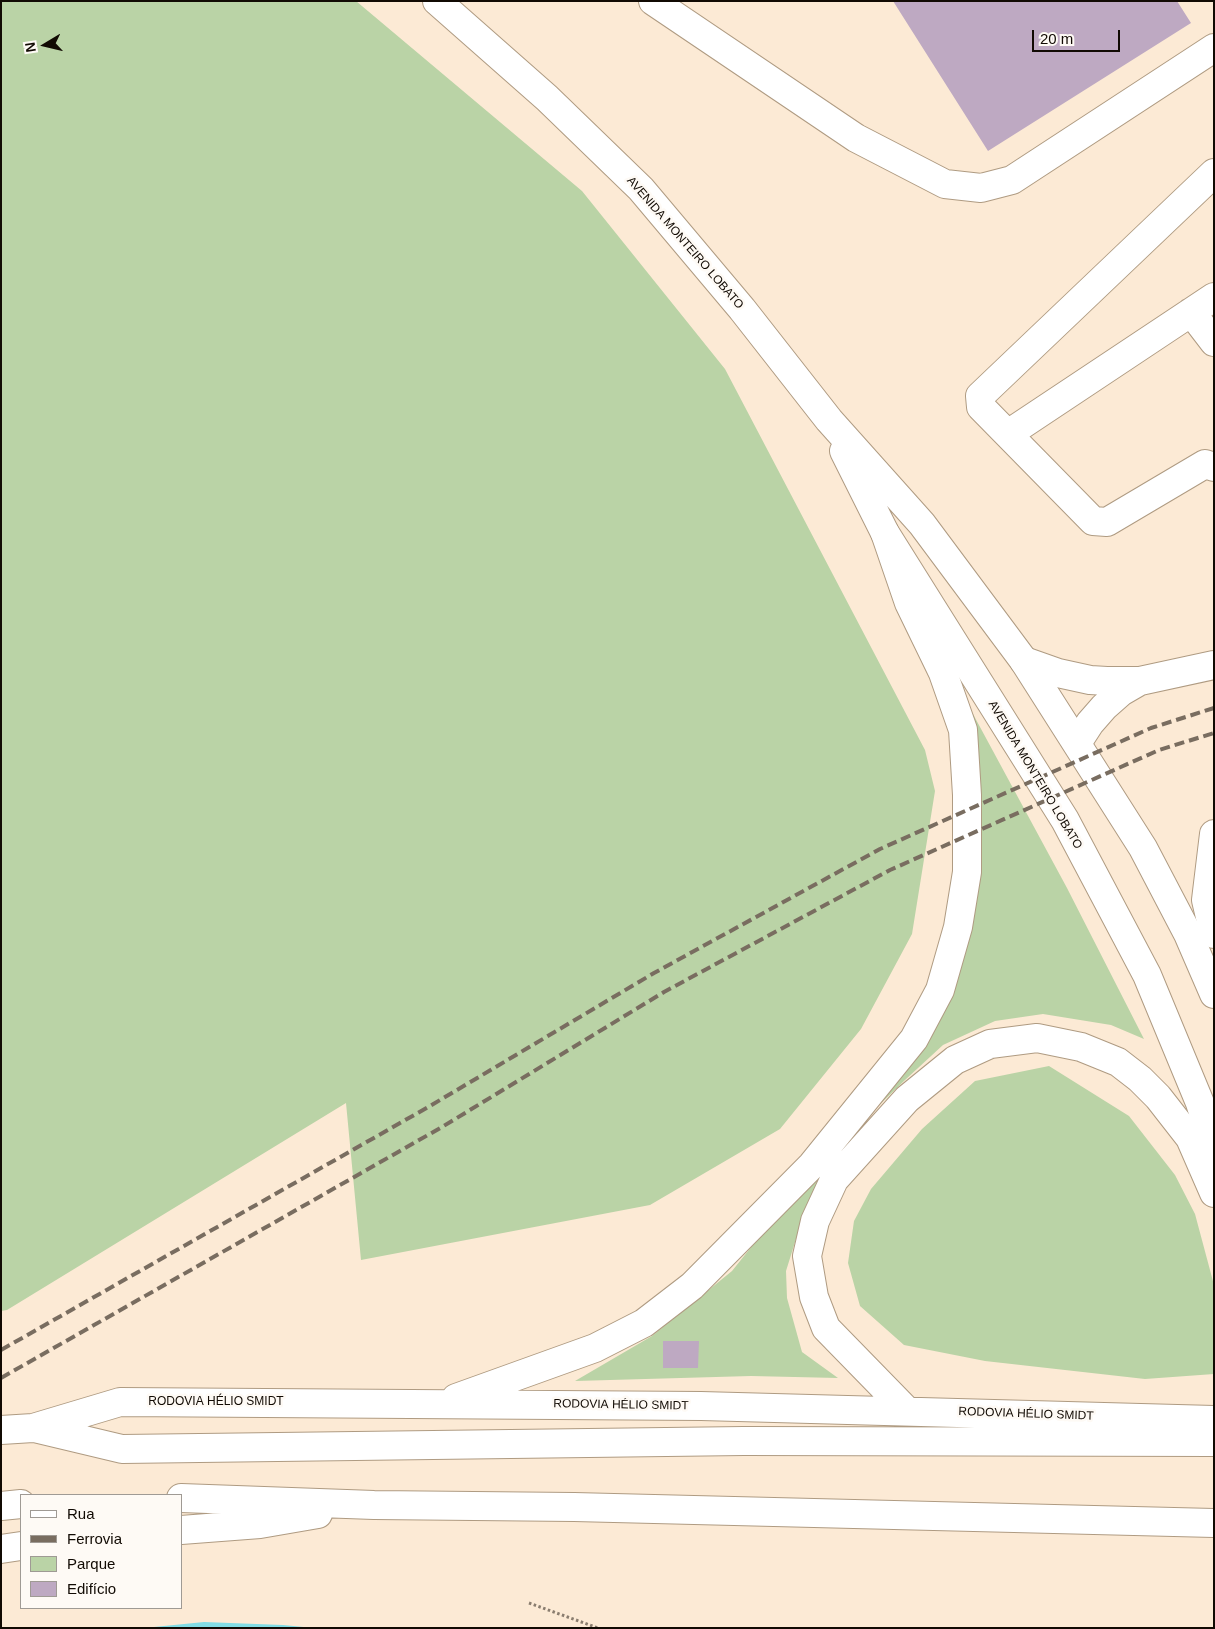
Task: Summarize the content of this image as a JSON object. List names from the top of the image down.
{
  "streets": {
    "main road": ["AVENIDA MONTEIRO LOBATO", "RODOVIA HÉLIO SMIDT"]
  },
  "legend": [
    "Rua",
    "Ferrovia",
    "Parque",
    "Edifício"
  ],
  "scale_bar": "20 m",
  "north": "left"
}
